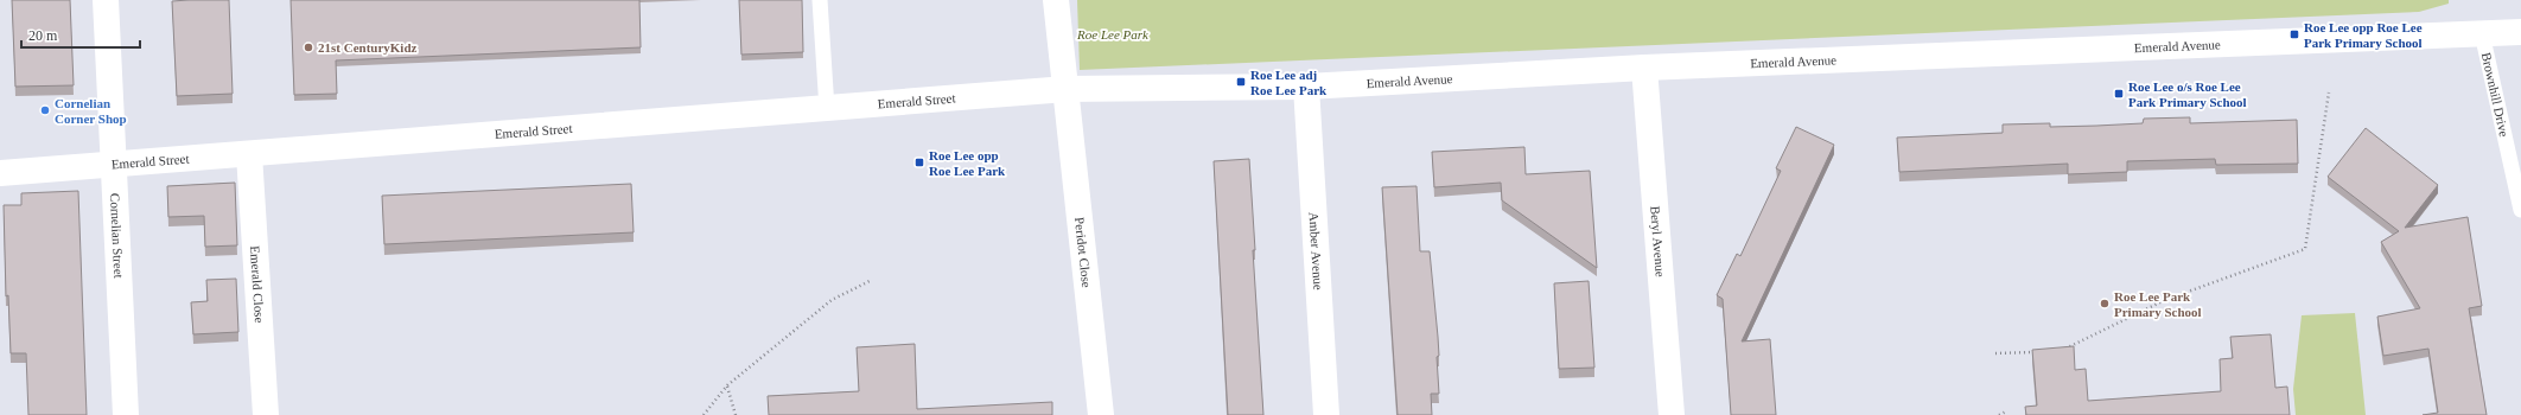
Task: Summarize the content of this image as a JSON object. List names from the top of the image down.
{
  "streets": {
    "street": [
      "Emerald Avenue",
      "Emerald Street",
      "Cornelian Street",
      "Beryl Avenue",
      "Amber Avenue",
      "Peridot Close",
      "Emerald Close"
    ],
    "lane": ["Brownhill Drive"]
  },
  "crossings": [
    ["Emerald Avenue", "Brownhill Drive"],
    ["Emerald Avenue", "Emerald Street"],
    ["Emerald Avenue", "Beryl Avenue"],
    ["Emerald Avenue", "Amber Avenue"],
    ["Emerald Avenue", "Peridot Close"],
    ["Emerald Street", "Cornelian Street"],
    ["Emerald Street", "Peridot Close"],
    ["Emerald Street", "Emerald Close"]
  ],
  "parks": ["Roe Lee Park"],
  "places": {
    "transit": [
      "Roe Lee opp Roe Lee Park Primary School",
      "Roe Lee adj Roe Lee Park",
      "Roe Lee o/s Roe Lee Park Primary School",
      "Roe Lee opp Roe Lee Park"
    ],
    "other": ["21st CenturyKidz", "Cornelian Corner Shop", "Roe Lee Park Primary School"]
  },
  "scale_bar": "20 m"
}
